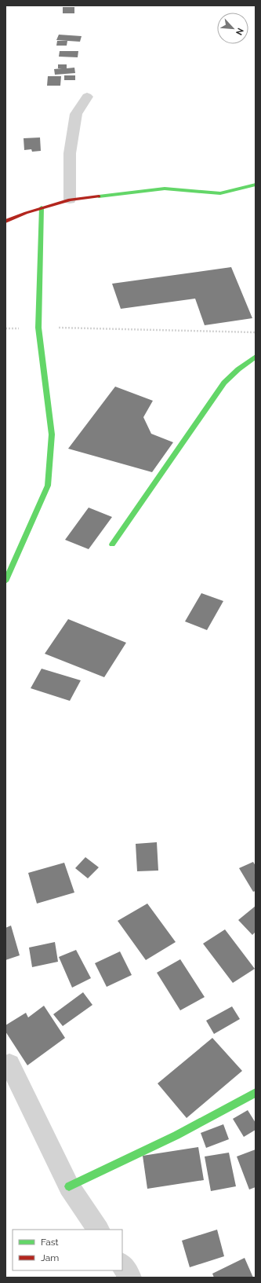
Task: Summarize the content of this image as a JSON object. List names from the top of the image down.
{
  "legend": ["Fast", "Jam"],
  "north": "bottom right"
}
